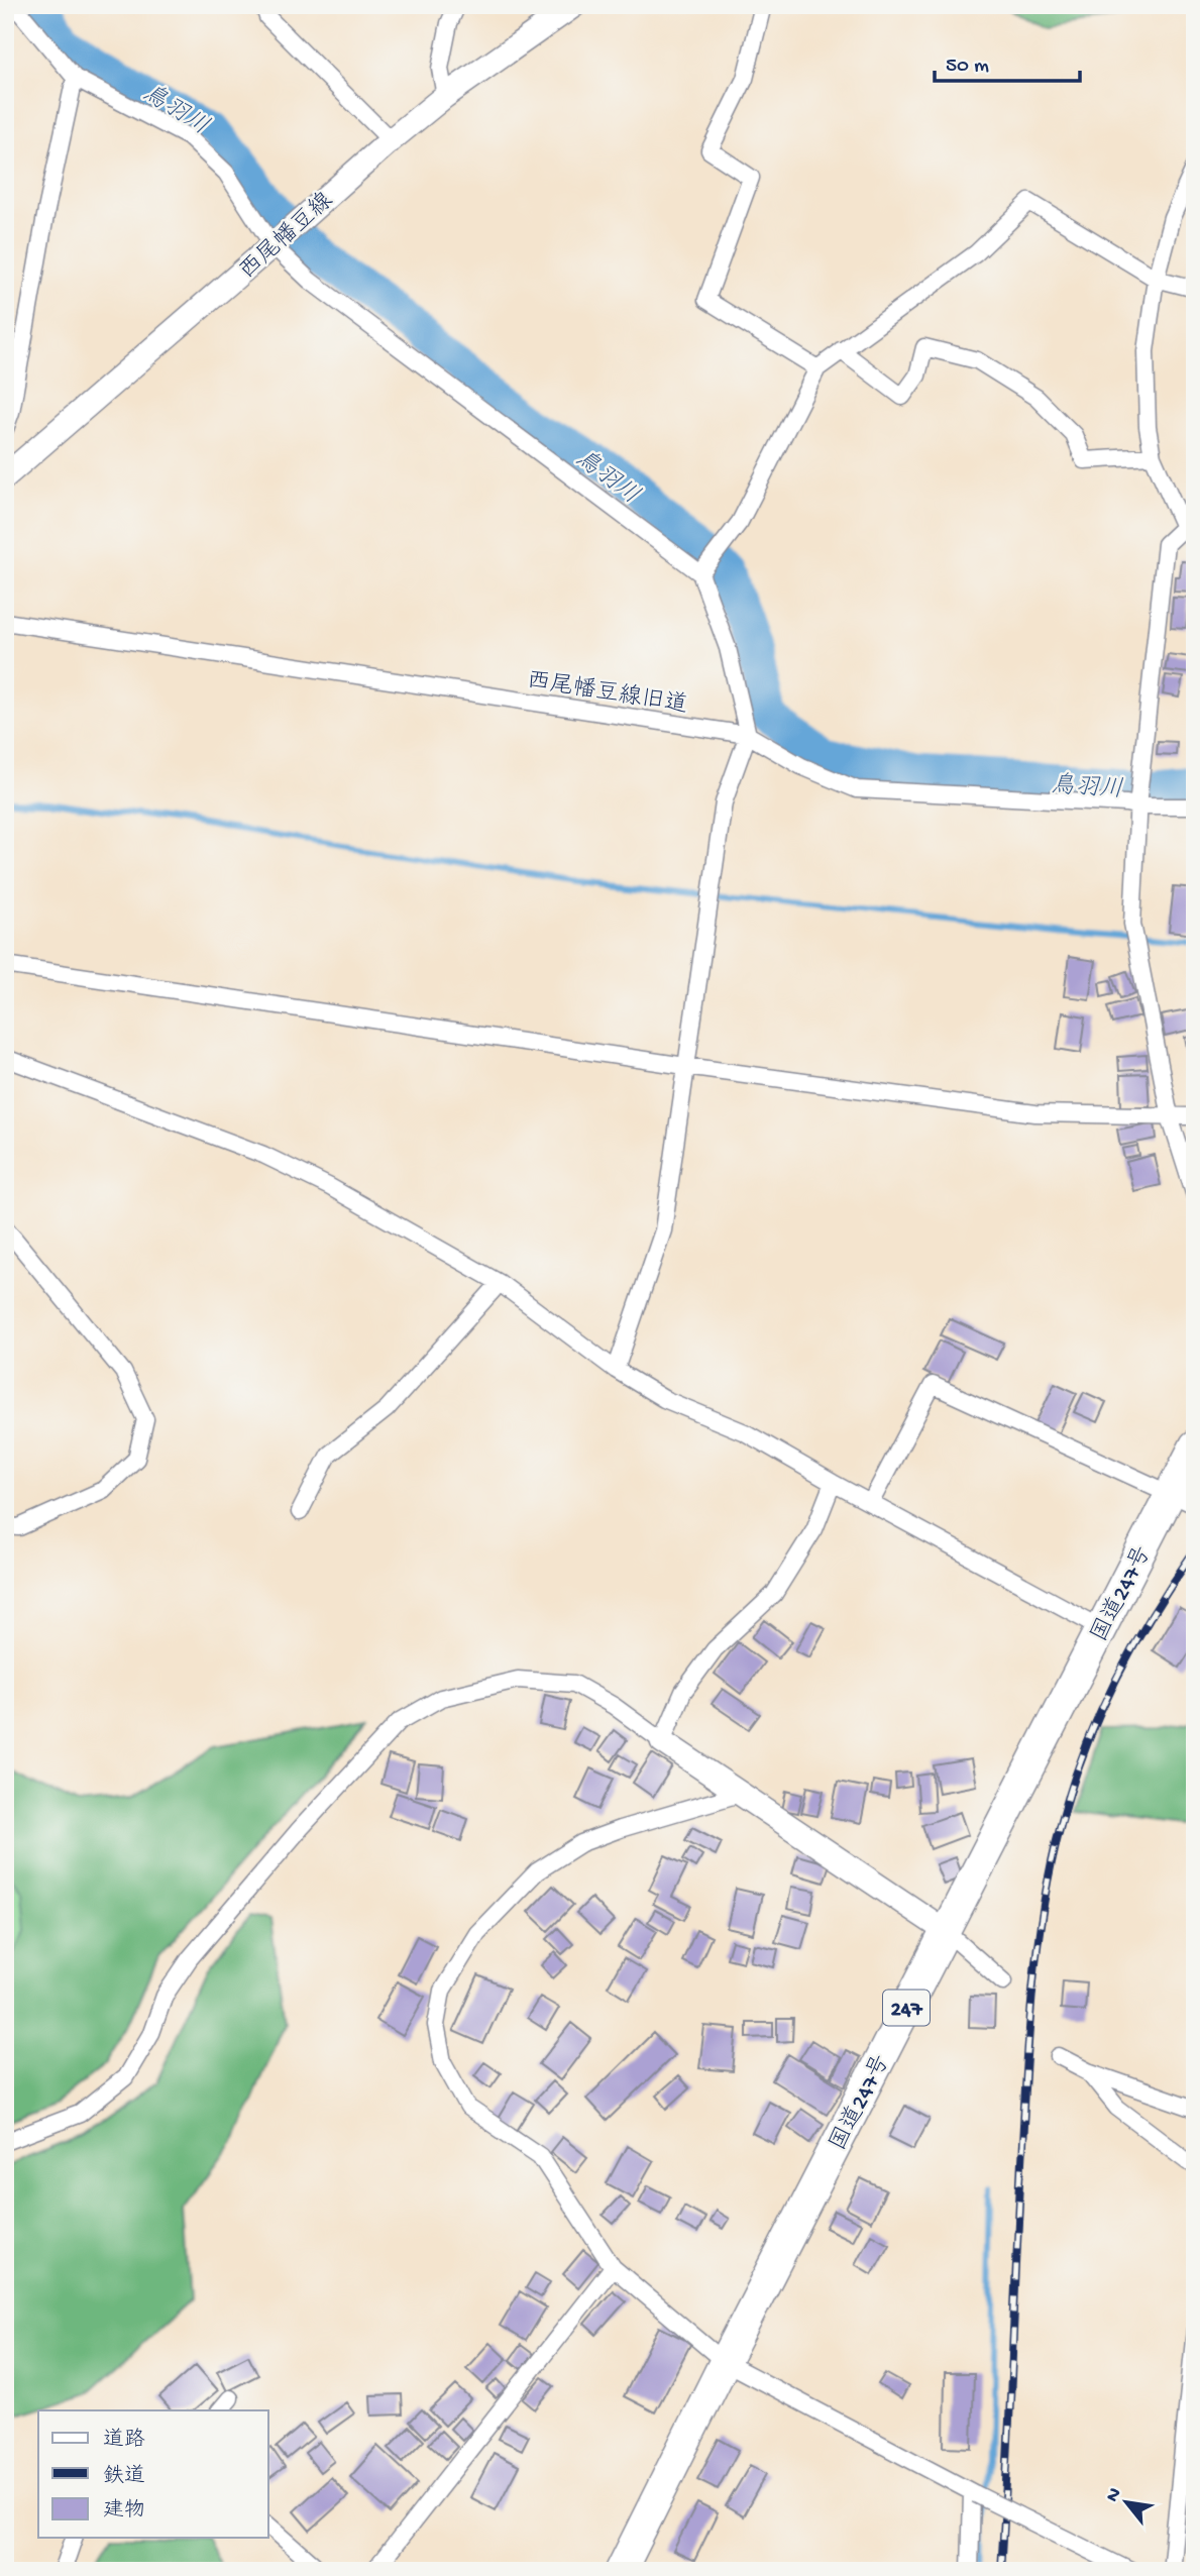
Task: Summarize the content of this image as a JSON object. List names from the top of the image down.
{
  "streets": {
    "highway": ["国道247号", "247"],
    "main road": ["西尾幡豆線"],
    "street": ["西尾幡豆線旧道"]
  },
  "water": ["鳥羽川"],
  "legend": ["道路", "鉄道", "建物"],
  "scale_bar": "50 m",
  "north": "top left"
}
